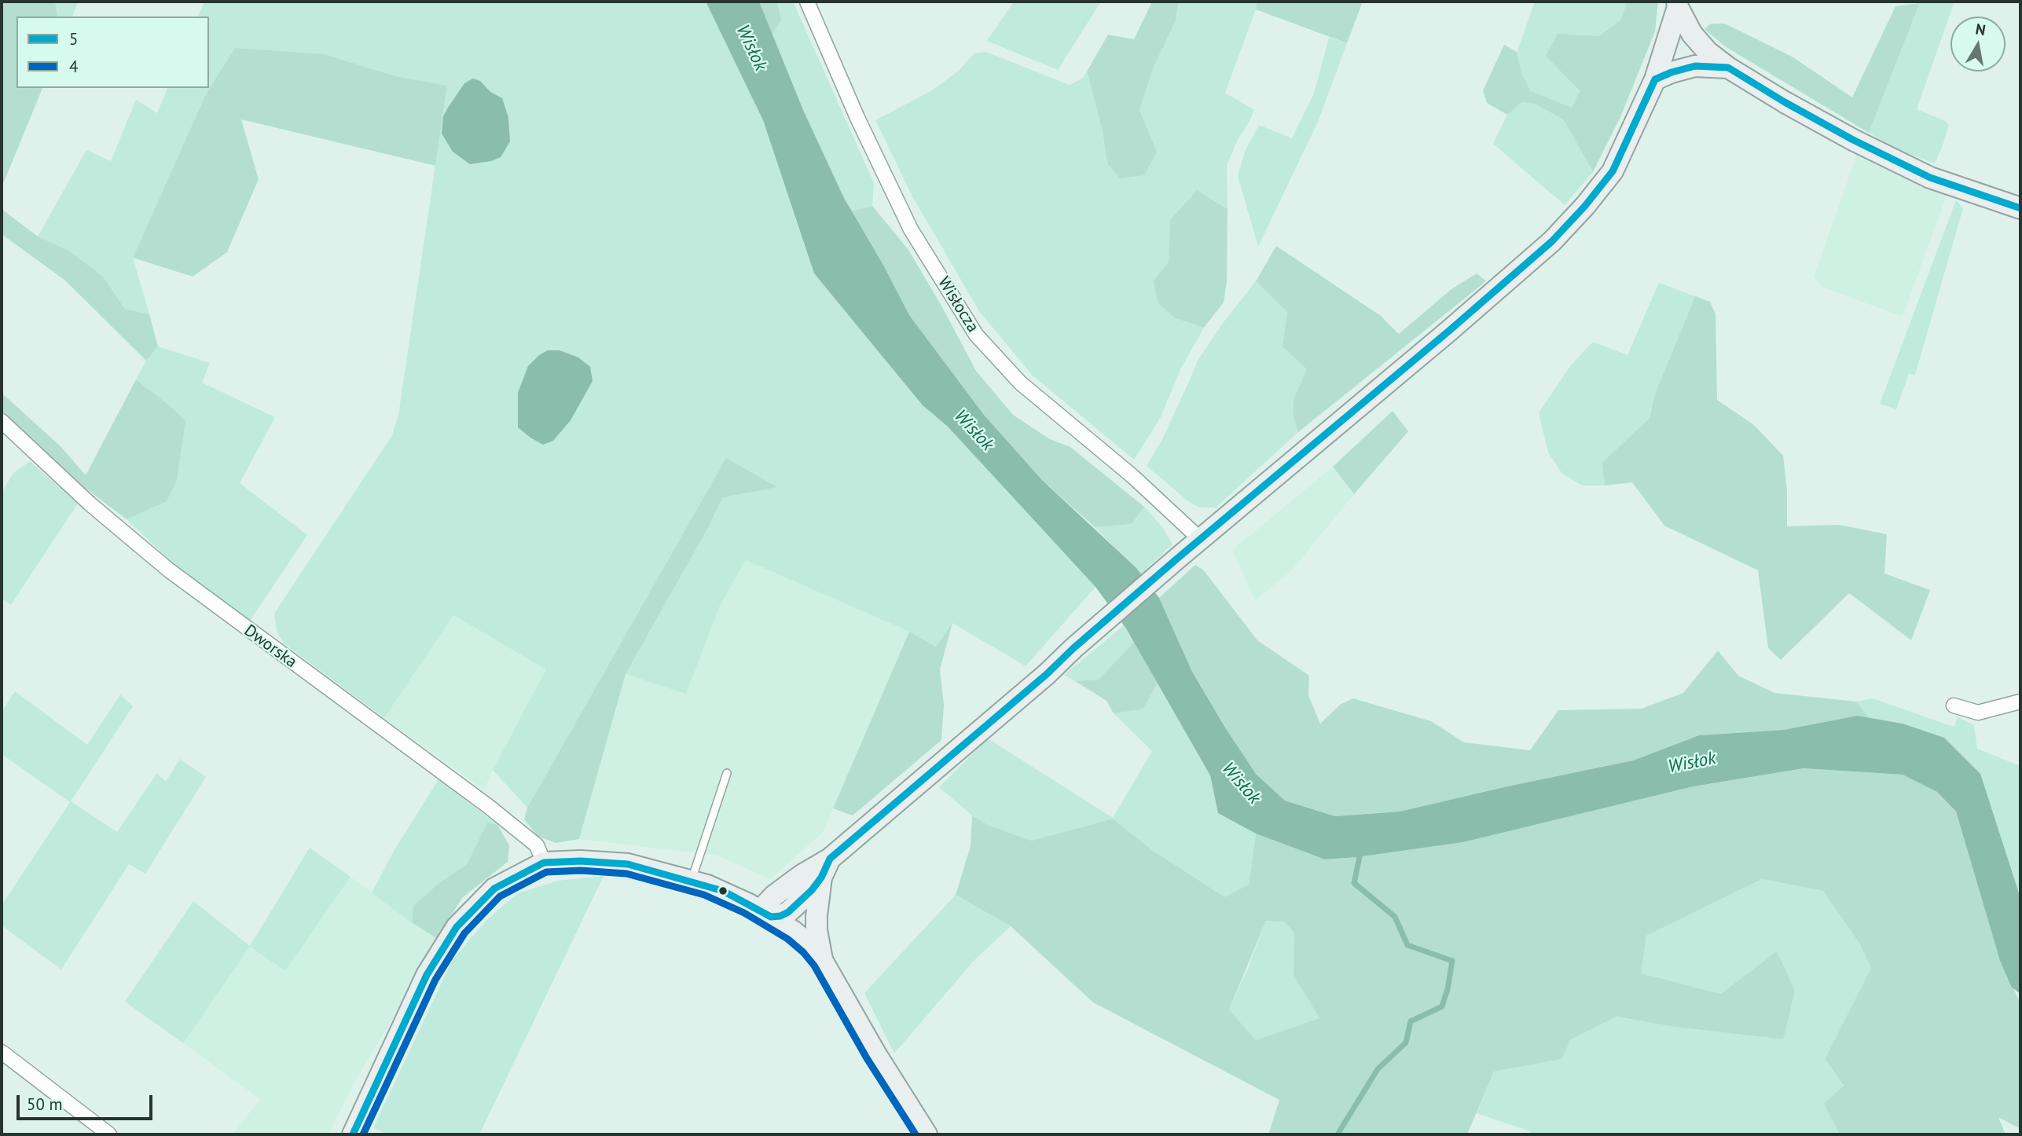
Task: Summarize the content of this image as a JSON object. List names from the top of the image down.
{
  "streets": {
    "street": ["Wisłocza", "Dworska"]
  },
  "water": ["Wisłok"],
  "lines": ["transit line 5", "transit line 4"],
  "legend": ["5", "4"],
  "scale_bar": "50 m",
  "north": "top"
}
